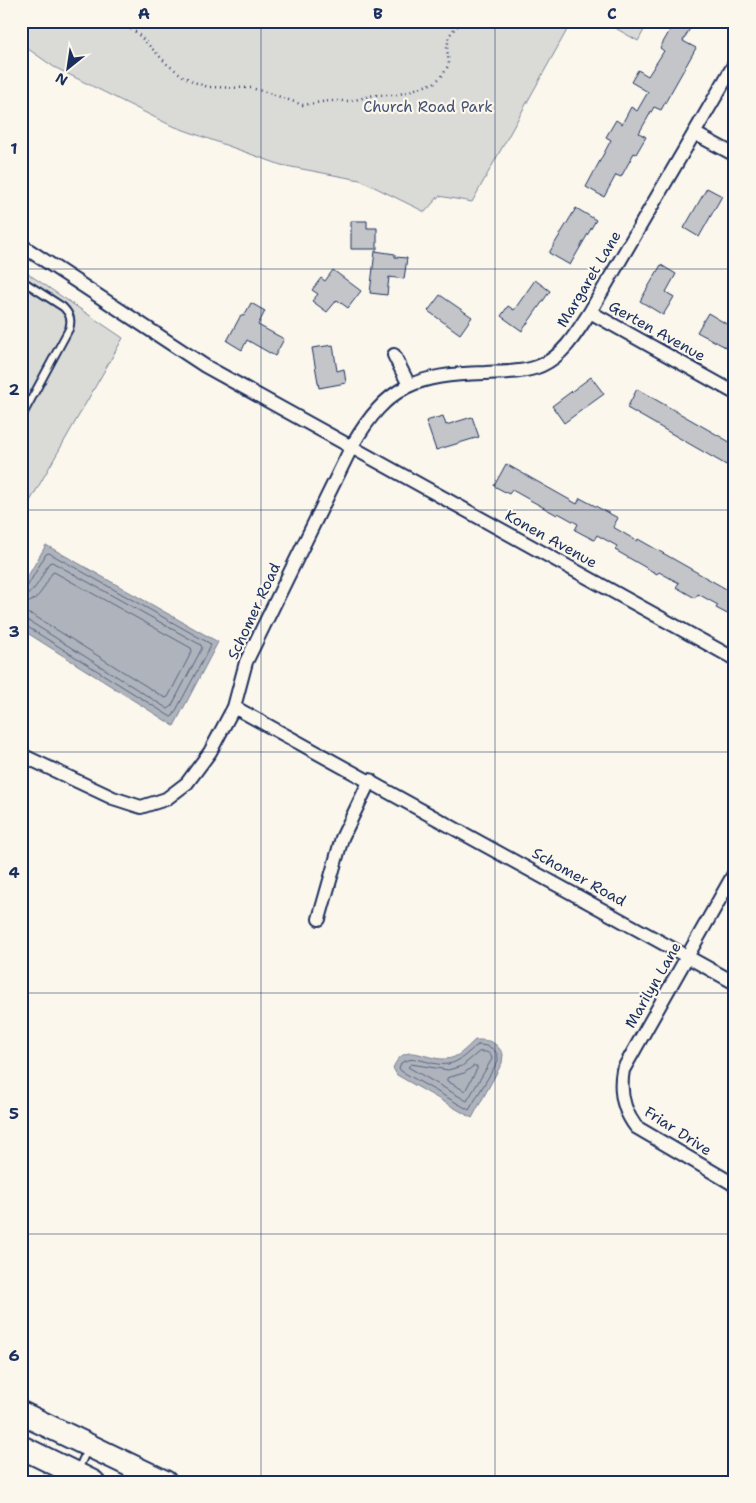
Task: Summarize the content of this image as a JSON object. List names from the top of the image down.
{
  "streets": {
    "street": [
      "Margaret Lane",
      "Gerten Avenue",
      "Konen Avenue",
      "Schomer Road",
      "Marilyn Lane",
      "Friar Drive"
    ]
  },
  "crossings": [
    ["Margaret Lane", "Gerten Avenue"],
    ["Margaret Lane", "Konen Avenue"],
    ["Margaret Lane", "Schomer Road"],
    ["Konen Avenue", "Schomer Road"],
    ["Schomer Road", "Marilyn Lane"],
    ["Marilyn Lane", "Friar Drive"]
  ],
  "parks": ["Church Road Park"],
  "north": "bottom left",
  "grid": {
    "columns": ["A", "B", "C"],
    "rows": [
      "1",
      "2",
      "3",
      "4",
      "5",
      "6"
    ]
  }
}
